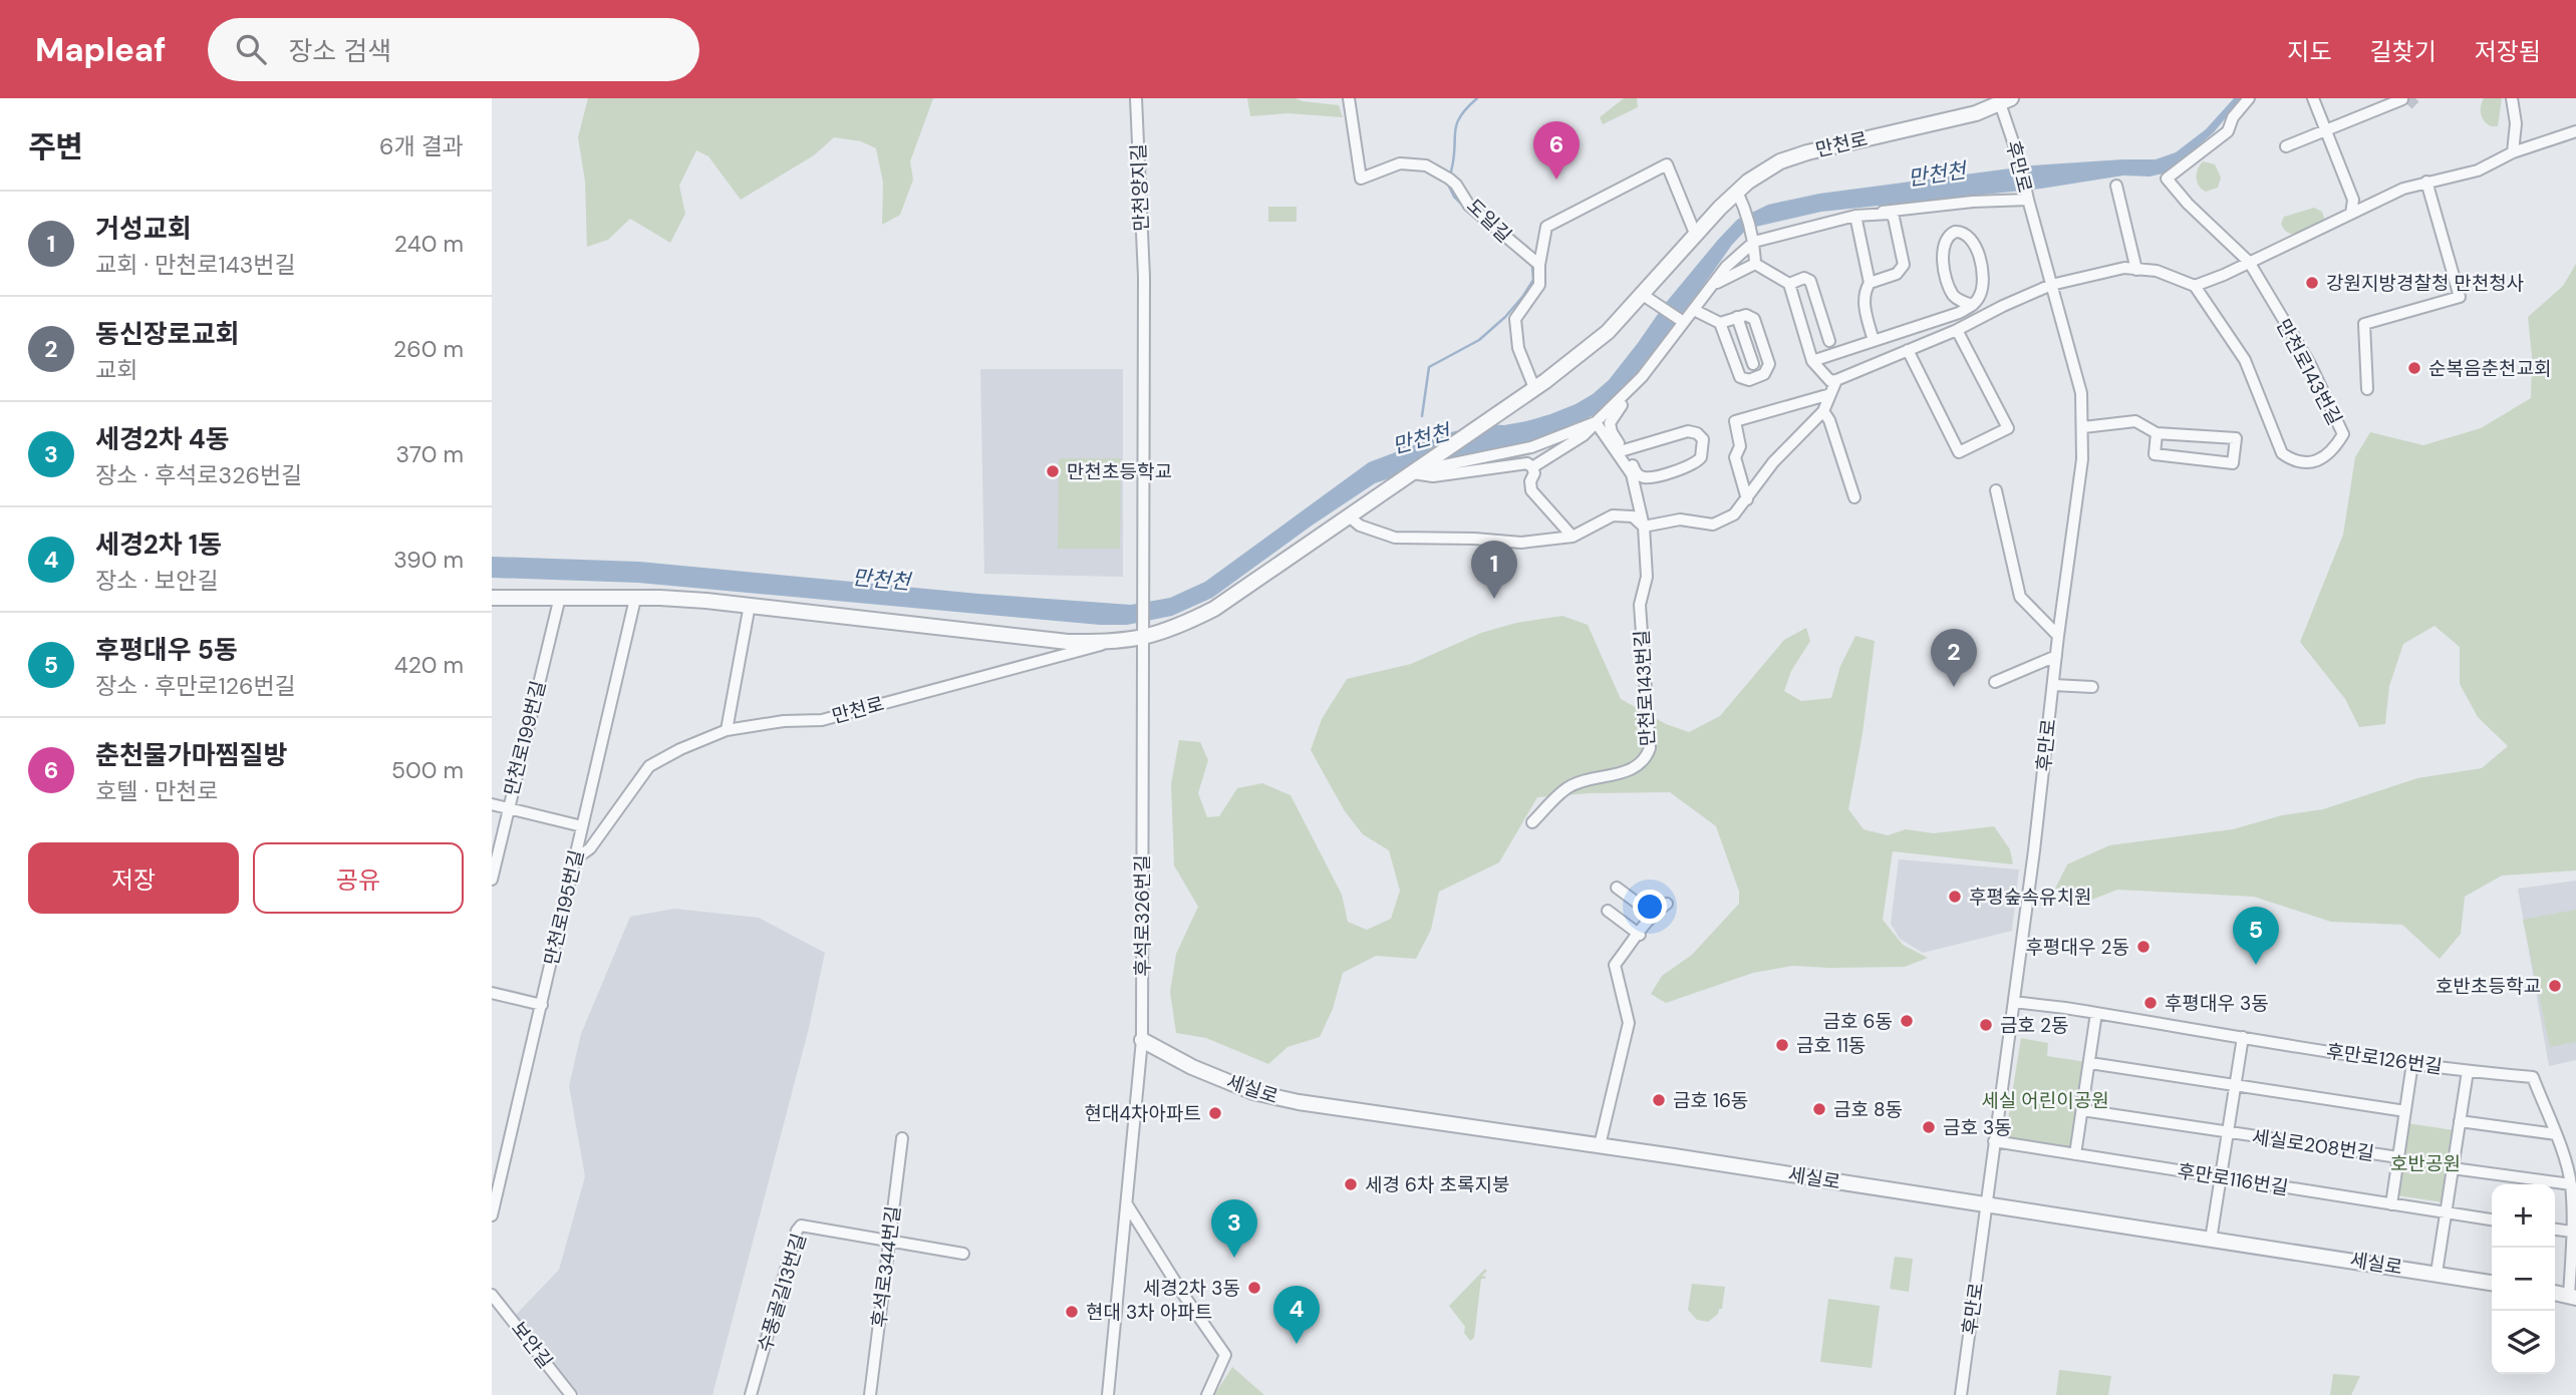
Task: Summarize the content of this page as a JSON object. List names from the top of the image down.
{
  "streets": {
    "street": [
      "만천로",
      "후만로",
      "만천양지길",
      "도일길",
      "만천로143번길",
      "만천로199번길",
      "만천로195번길",
      "후석로326번길",
      "후만로126번길",
      "세실로",
      "세실로208번길",
      "후만로116번길",
      "후석로344번길",
      "수풍골길13번길",
      "보안길"
    ]
  },
  "crossings": [
    ["만천로", "후만로"],
    ["만천로", "만천로199번길"],
    ["만천로", "만천로195번길"],
    ["만천로", "후석로326번길"],
    ["후만로", "후만로126번길"],
    ["후만로", "세실로"],
    ["후만로", "후만로116번길"],
    ["만천양지길", "후석로326번길"],
    ["후석로326번길", "세실로"],
    ["후만로126번길", "세실로208번길"],
    ["세실로", "세실로208번길"],
    ["세실로208번길", "후만로116번길"],
    ["후석로344번길", "수풍골길13번길"]
  ],
  "water": ["만천천"],
  "parks": ["세실 어린이공원", "호반공원"],
  "places": [
    "강원지방경찰청 만천청사",
    "순복음춘천교회",
    "만천초등학교",
    "후평숲속유치원",
    "후평대우 2동",
    "호반초등학교",
    "후평대우 3동",
    "금호 6동",
    "금호 2동",
    "금호 11동",
    "금호 16동",
    "금호 8동",
    "현대4차아파트",
    "금호 3동",
    "세경 6차 초록지붕",
    "세경2차 3동",
    "현대 3차 아파트"
  ],
  "page": {
    "header": "Mapleaf",
    "search": "장소 검색",
    "nav": ["지도", "길찾기", "저장됨"],
    "heading": ["주변", "6개 결과"],
    "pins": [
      "6",
      "1",
      "2",
      "5",
      "3",
      "4"
    ],
    "list": [
      {
        "mark": "1",
        "name": "거성교회",
        "note": "교회 · 만천로143번길",
        "value": "240 m"
      },
      {
        "mark": "2",
        "name": "동신장로교회",
        "note": "교회",
        "value": "260 m"
      },
      {
        "mark": "3",
        "name": "세경2차 4동",
        "note": "장소 · 후석로326번길",
        "value": "370 m"
      },
      {
        "mark": "4",
        "name": "세경2차 1동",
        "note": "장소 · 보안길",
        "value": "390 m"
      },
      {
        "mark": "5",
        "name": "후평대우 5동",
        "note": "장소 · 후만로126번길",
        "value": "420 m"
      },
      {
        "mark": "6",
        "name": "춘천물가마찜질방",
        "note": "호텔 · 만천로",
        "value": "500 m"
      }
    ],
    "buttons": ["저장", "공유"],
    "map_buttons": ["+", "−"]
  }
}
